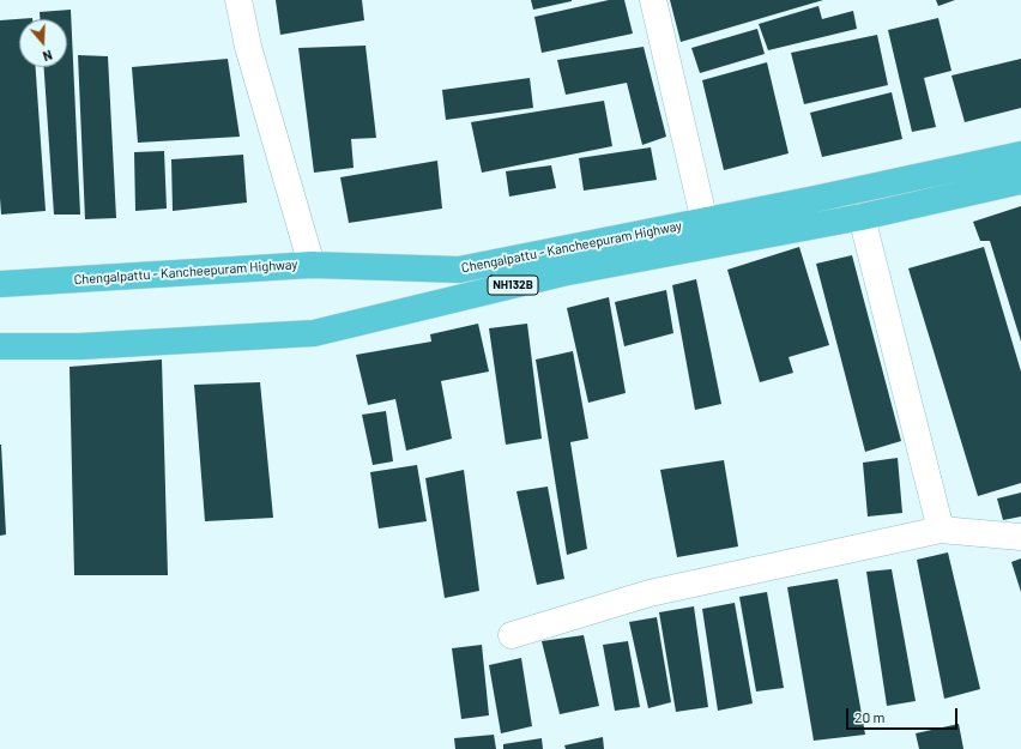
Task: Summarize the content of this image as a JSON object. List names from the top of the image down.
{
  "streets": {
    "highway": ["Chengalpattu - Kancheepuram Highway", "NH132B"]
  },
  "crossings": [
    ["Chengalpattu - Kancheepuram Highway", "NH132B"]
  ],
  "scale_bar": "20 m",
  "north": "bottom"
}
